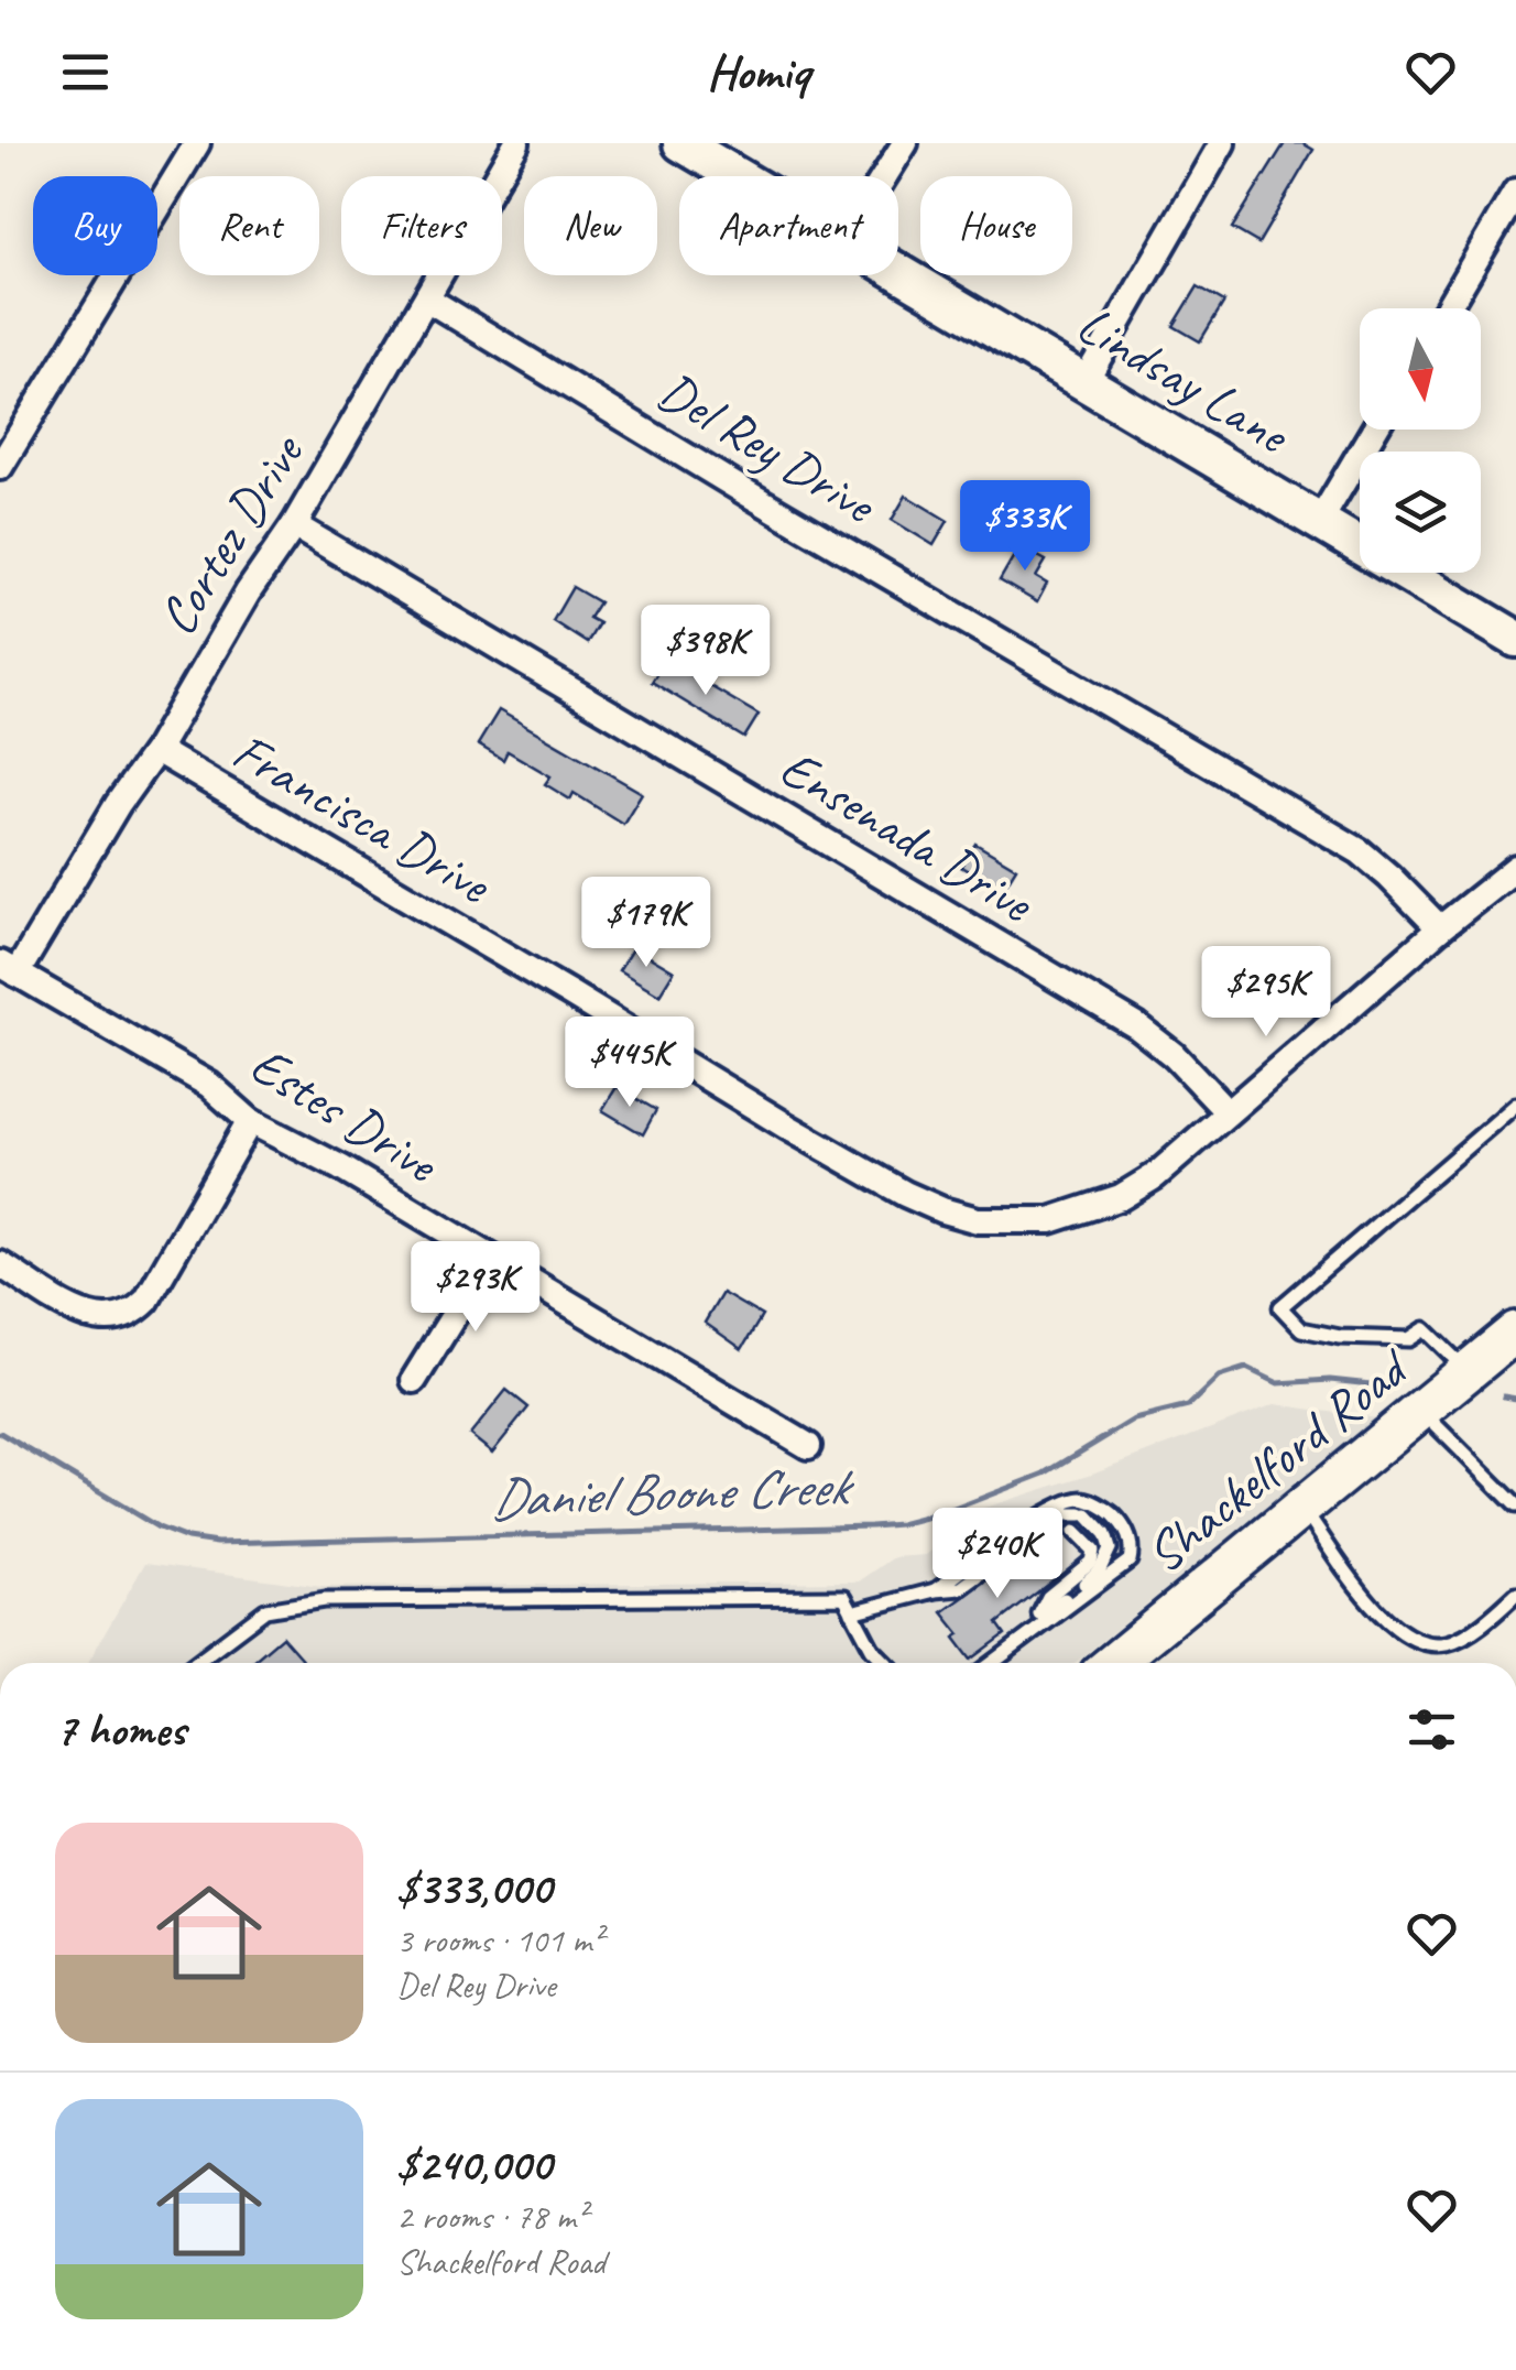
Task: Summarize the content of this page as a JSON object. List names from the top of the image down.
{
  "streets": {
    "main road": ["Shackelford Road"],
    "street": [
      "Lindsay Lane",
      "Del Rey Drive",
      "Cortez Drive",
      "Francisca Drive",
      "Ensenada Drive",
      "Estes Drive"
    ]
  },
  "crossings": [
    ["Del Rey Drive", "Cortez Drive"],
    ["Del Rey Drive", "Francisca Drive"],
    ["Cortez Drive", "Francisca Drive"],
    ["Cortez Drive", "Ensenada Drive"],
    ["Cortez Drive", "Estes Drive"],
    ["Francisca Drive", "Ensenada Drive"]
  ],
  "water": ["Daniel Boone Creek"],
  "north": "bottom",
  "page": {
    "header": "Homiq",
    "chip": [
      "Buy",
      "Rent",
      "Filters",
      "New",
      "Apartment",
      "House"
    ],
    "price": [
      "$333K",
      "$398K",
      "$179K",
      "$295K",
      "$445K",
      "$293K",
      "$240K"
    ],
    "heading": "7 homes",
    "list": [
      {
        "name": "$333,000",
        "note": "3 rooms · 101 m² · Del Rey Drive"
      },
      {
        "name": "$240,000",
        "note": "2 rooms · 78 m² · Shackelford Road"
      }
    ]
  }
}
